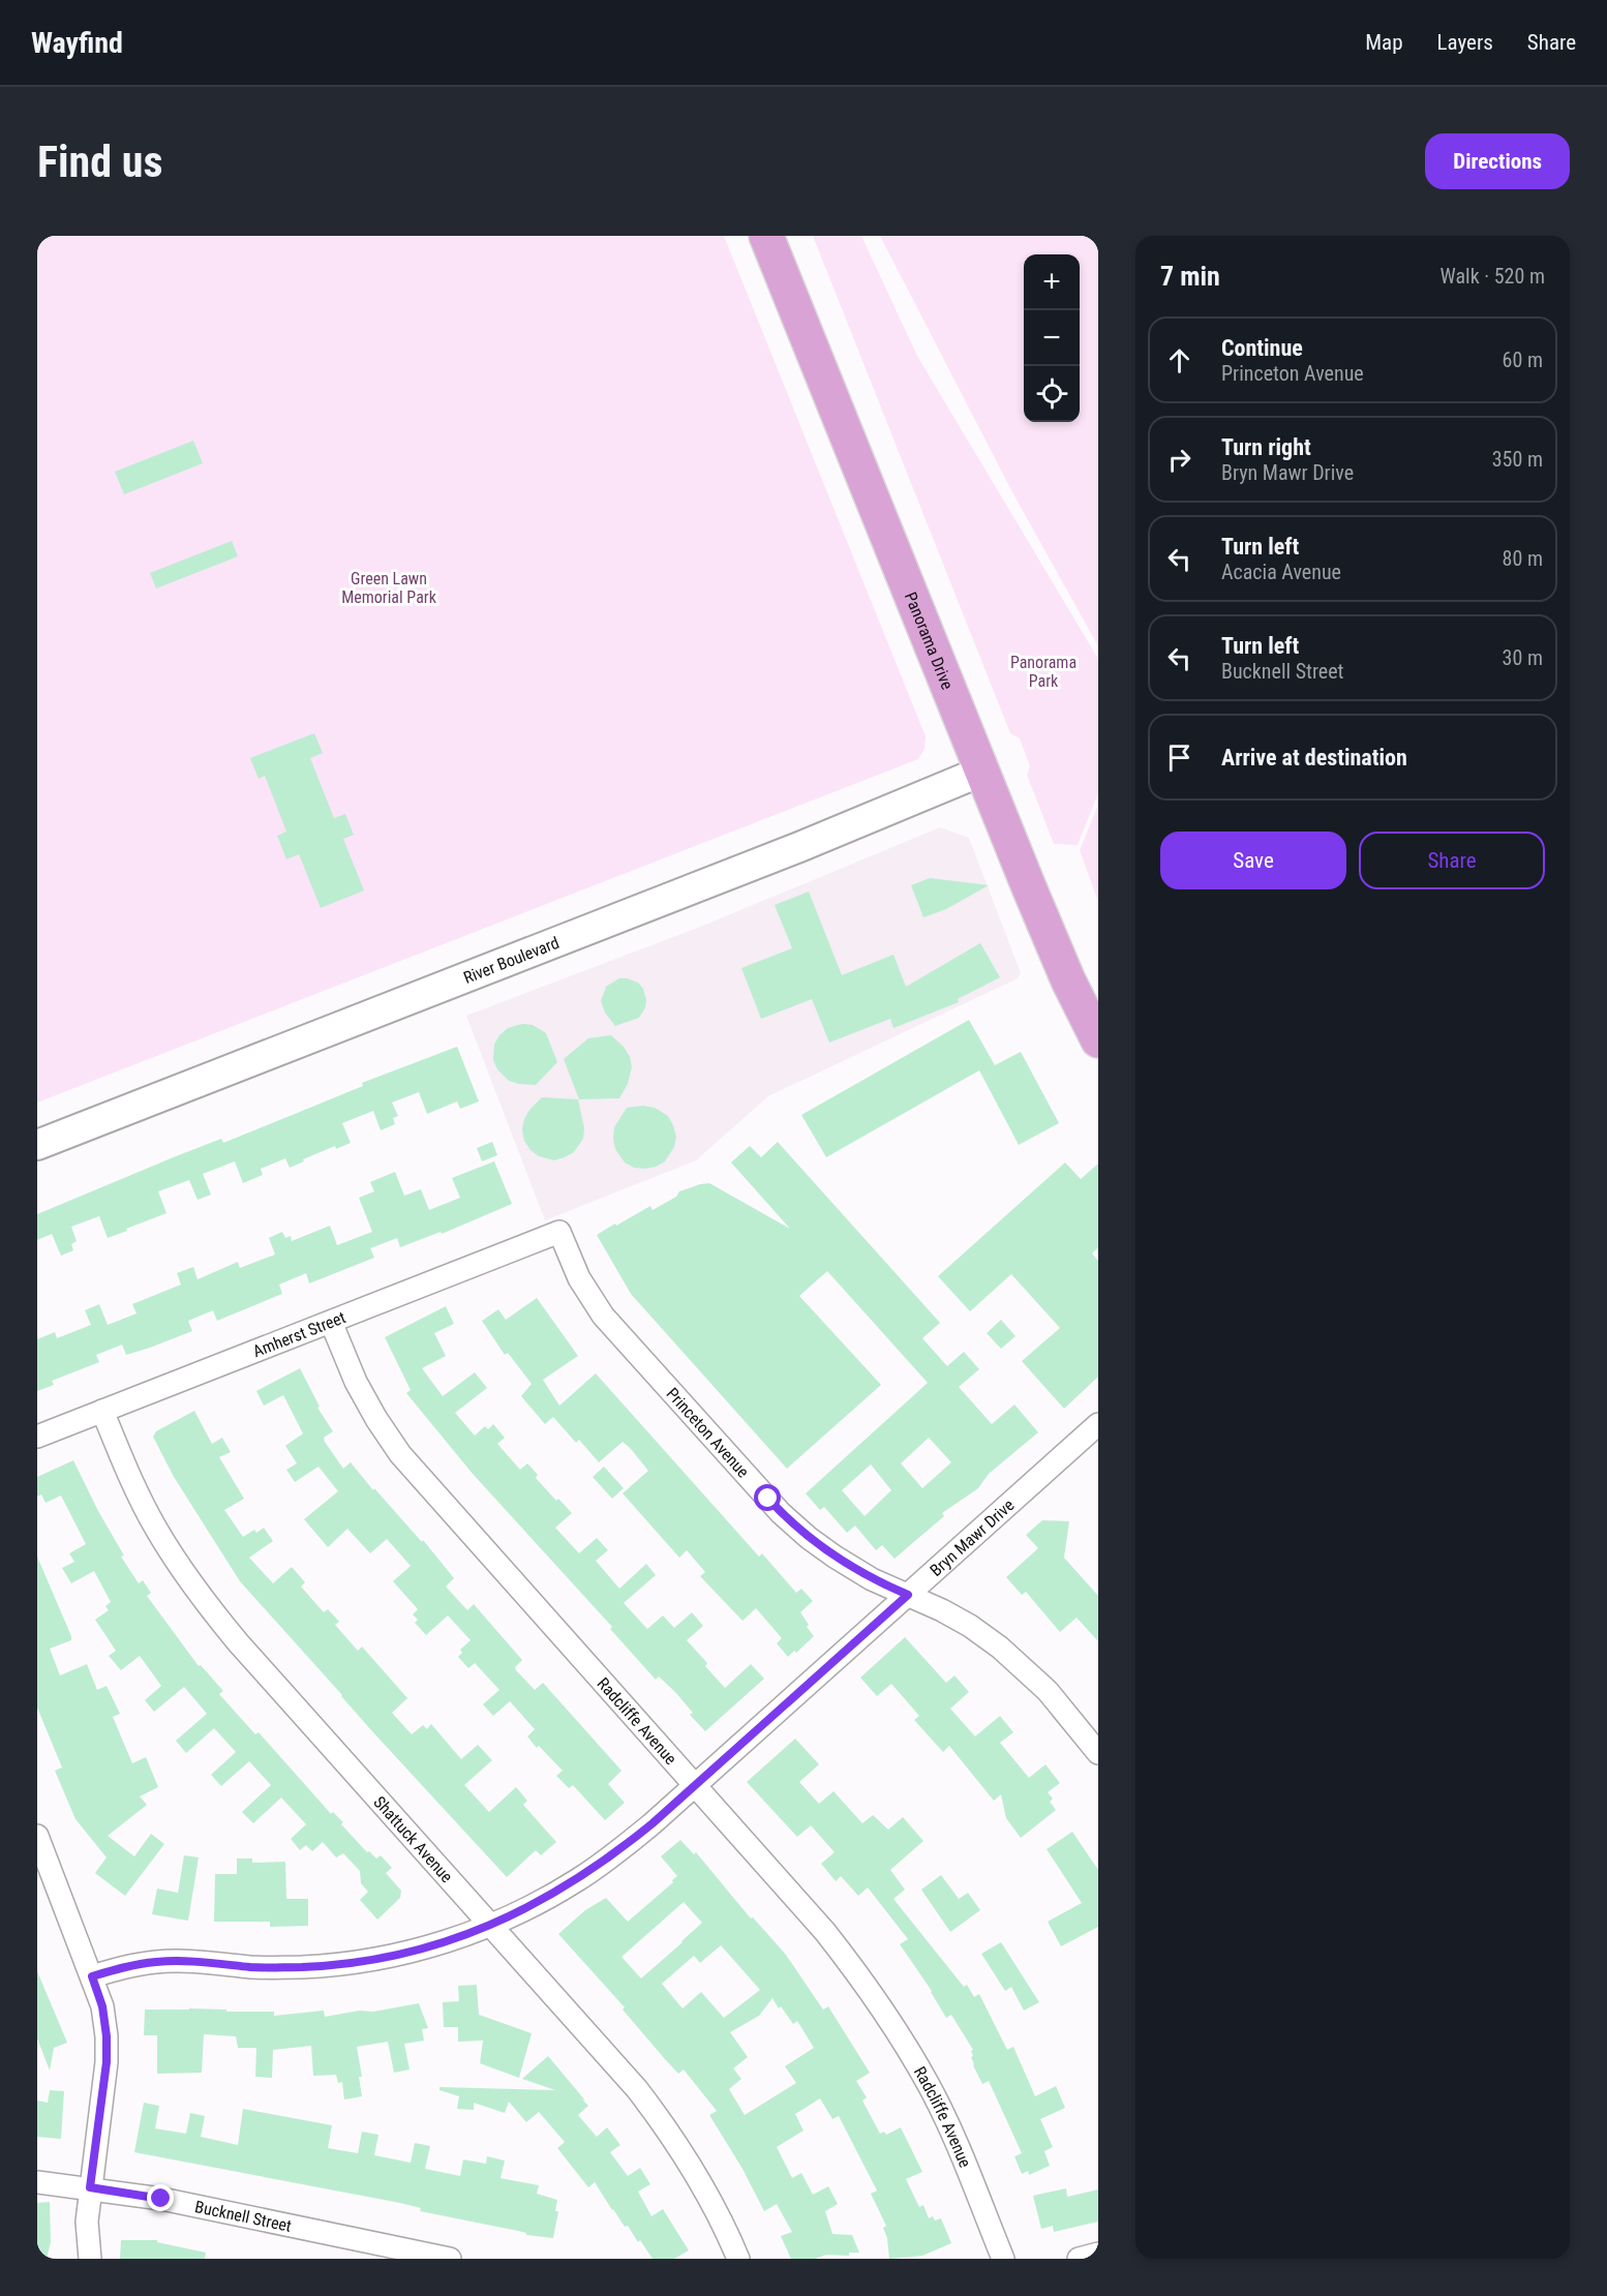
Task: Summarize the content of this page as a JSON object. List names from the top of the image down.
{
  "streets": {
    "main road": ["Panorama Drive", "River Boulevard"],
    "street": [
      "Amherst Street",
      "Princeton Avenue",
      "Bryn Mawr Drive",
      "Radcliffe Avenue",
      "Shattuck Avenue",
      "Bucknell Street"
    ]
  },
  "crossings": [
    ["Panorama Drive", "River Boulevard"],
    ["Amherst Street", "Princeton Avenue"],
    ["Amherst Street", "Radcliffe Avenue"],
    ["Amherst Street", "Shattuck Avenue"],
    ["Princeton Avenue", "Bryn Mawr Drive"],
    ["Bryn Mawr Drive", "Radcliffe Avenue"],
    ["Bryn Mawr Drive", "Shattuck Avenue"]
  ],
  "parks": ["Green Lawn Memorial Park", "Panorama Park"],
  "page": {
    "header": "Wayfind",
    "nav": ["Map", "Layers", "Share"],
    "buttons": [
      "Directions",
      ["Save", "Share"]
    ],
    "title": "Find us",
    "heading": ["7 min", "Walk · 520 m"],
    "map_buttons": ["+", "−"],
    "list": [
      ["Continue", "Princeton Avenue", "60 m"],
      ["Turn right", "Bryn Mawr Drive", "350 m"],
      ["Turn left", "Acacia Avenue", "80 m"],
      ["Turn left", "Bucknell Street", "30 m"],
      "Arrive at destination"
    ]
  }
}
